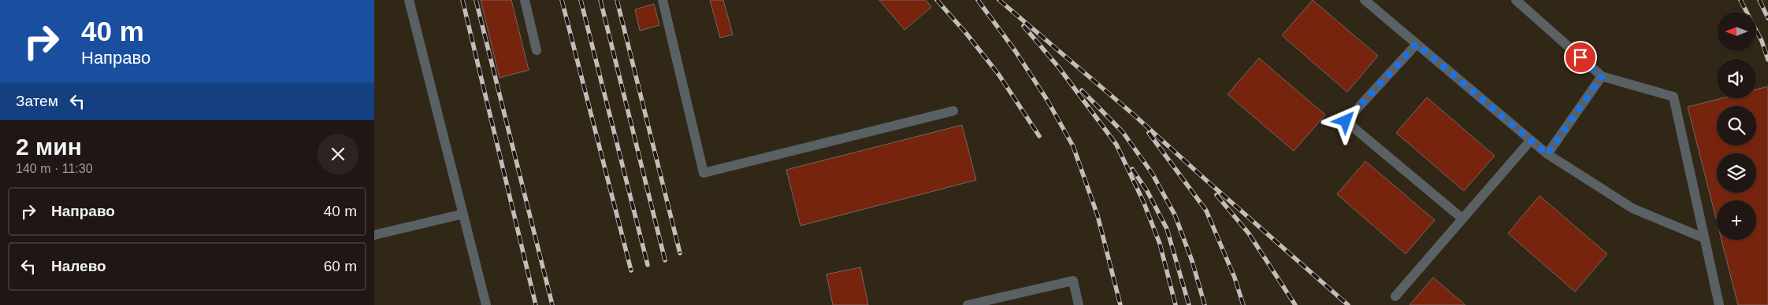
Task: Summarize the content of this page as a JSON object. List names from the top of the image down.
{
  "north": "left",
  "page": {
    "turn": ["40 m", "Направо"],
    "map_buttons": "+",
    "then": "Затем",
    "heading": ["2 мин", "140 m · 11:30"],
    "list": [
      {
        "name": "Направо",
        "value": "40 m"
      },
      {
        "name": "Налево",
        "value": "60 m"
      }
    ]
  }
}
